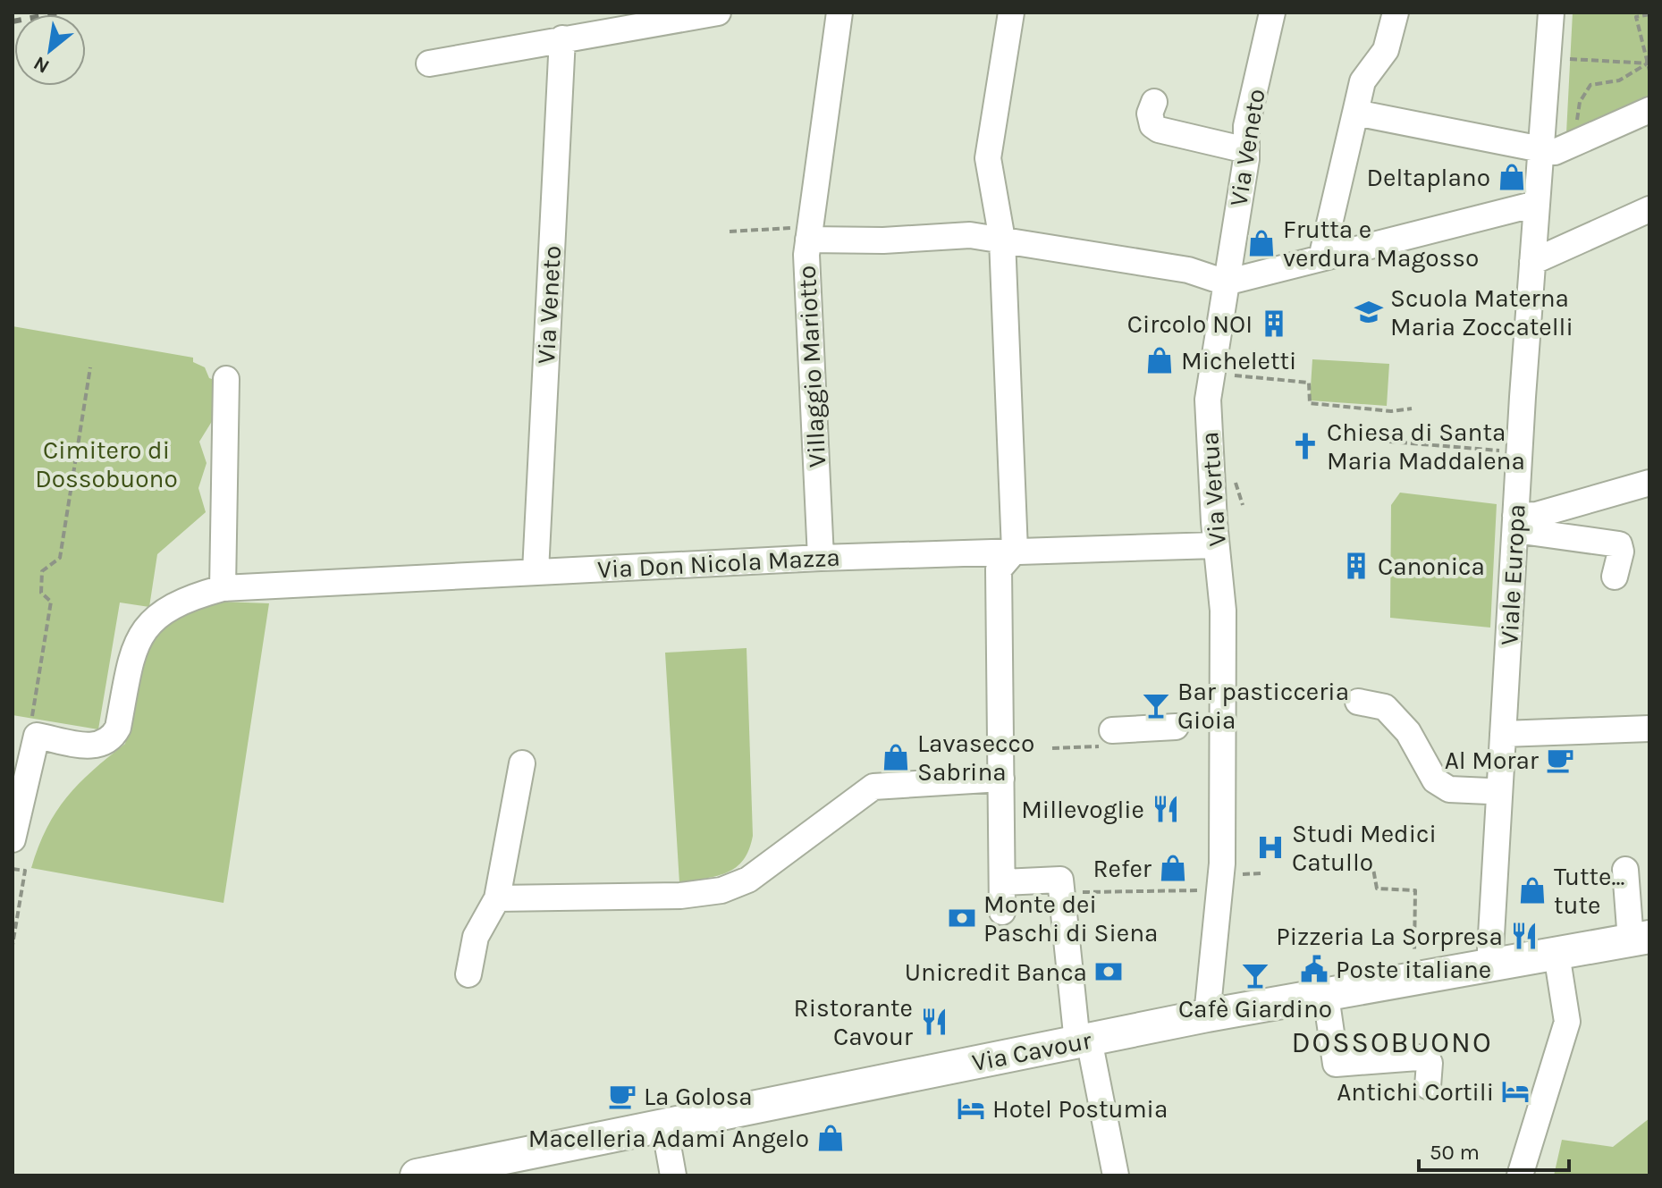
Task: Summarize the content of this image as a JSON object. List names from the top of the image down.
{
  "streets": {
    "main road": ["Via Cavour"],
    "street": [
      "Via Veneto",
      "Villaggio Mariotto",
      "Via Vertua",
      "Via Don Nicola Mazza",
      "Viale Europa"
    ]
  },
  "crossings": [
    ["Via Veneto", "Villaggio Mariotto"],
    ["Via Veneto", "Via Vertua"],
    ["Via Veneto", "Via Don Nicola Mazza"],
    ["Villaggio Mariotto", "Via Vertua"],
    ["Villaggio Mariotto", "Via Don Nicola Mazza"],
    ["Via Vertua", "Via Don Nicola Mazza"],
    ["Via Vertua", "Via Cavour"],
    ["Viale Europa", "Via Cavour"]
  ],
  "districts": ["DOSSOBUONO"],
  "parks": ["Cimitero di Dossobuono"],
  "places": {
    "shop": [
      "Deltaplano",
      "Frutta e verdura Magosso",
      "Micheletti",
      "Lavasecco Sabrina",
      "Refer",
      "Tutte... tute",
      "Macelleria Adami Angelo"
    ],
    "school or university": ["Scuola Materna Maria Zoccatelli"],
    "building": ["Circolo NOI", "Canonica"],
    "church": ["Chiesa di Santa Maria Maddalena"],
    "bar": ["Bar pasticceria Gioia", "Cafè Giardino"],
    "cafe": ["Al Morar", "La Golosa"],
    "restaurant": ["Millevoglie", "Pizzeria La Sorpresa", "Ristorante Cavour"],
    "hospital": ["Studi Medici Catullo"],
    "bank": ["Monte dei Paschi di Siena", "Unicredit Banca"],
    "public building": ["Poste italiane"],
    "hotel": ["Antichi Cortili", "Hotel Postumia"]
  },
  "scale_bar": "50 m",
  "north": "bottom left"
}
